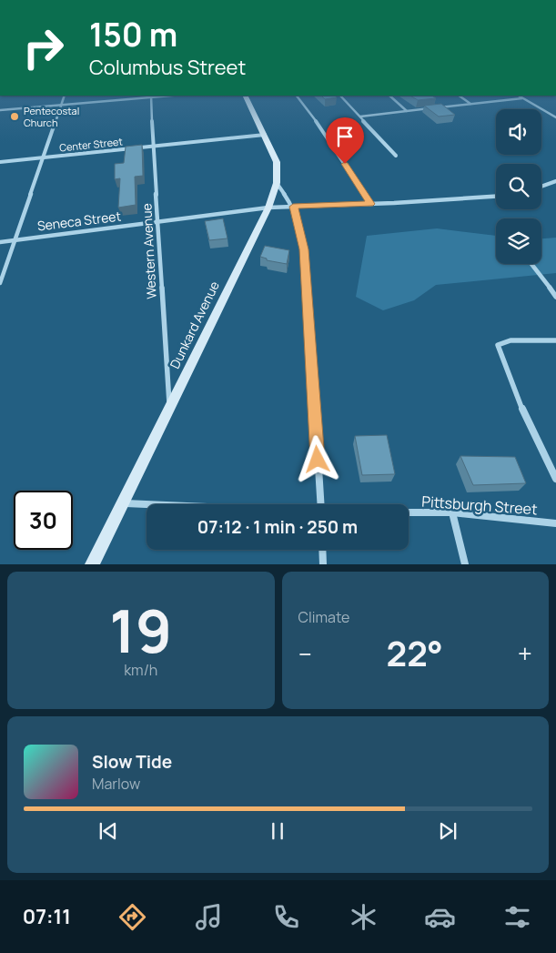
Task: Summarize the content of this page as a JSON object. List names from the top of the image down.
{
  "streets": {
    "main road": ["Dunkard Avenue"],
    "street": [
      "Center Street",
      "Seneca Street",
      "Western Avenue",
      "Pittsburgh Street"
    ]
  },
  "crossings": [
    ["Center Street", "Western Avenue"],
    ["Center Street", "Dunkard Avenue"],
    ["Seneca Street", "Western Avenue"],
    ["Seneca Street", "Dunkard Avenue"],
    ["Western Avenue", "Dunkard Avenue"]
  ],
  "places": ["Pentecostal Church"],
  "page": {
    "turn": ["150 m", "Columbus Street"],
    "limit": "30",
    "trip": "07:12 · 1 min · 250 m",
    "tile": [
      ["19", "km/h"],
      "Climate"
    ],
    "heat": ["−", "22°", "+"],
    "song": ["Slow Tide", "Marlow"],
    "tabs": "07:11"
  }
}
